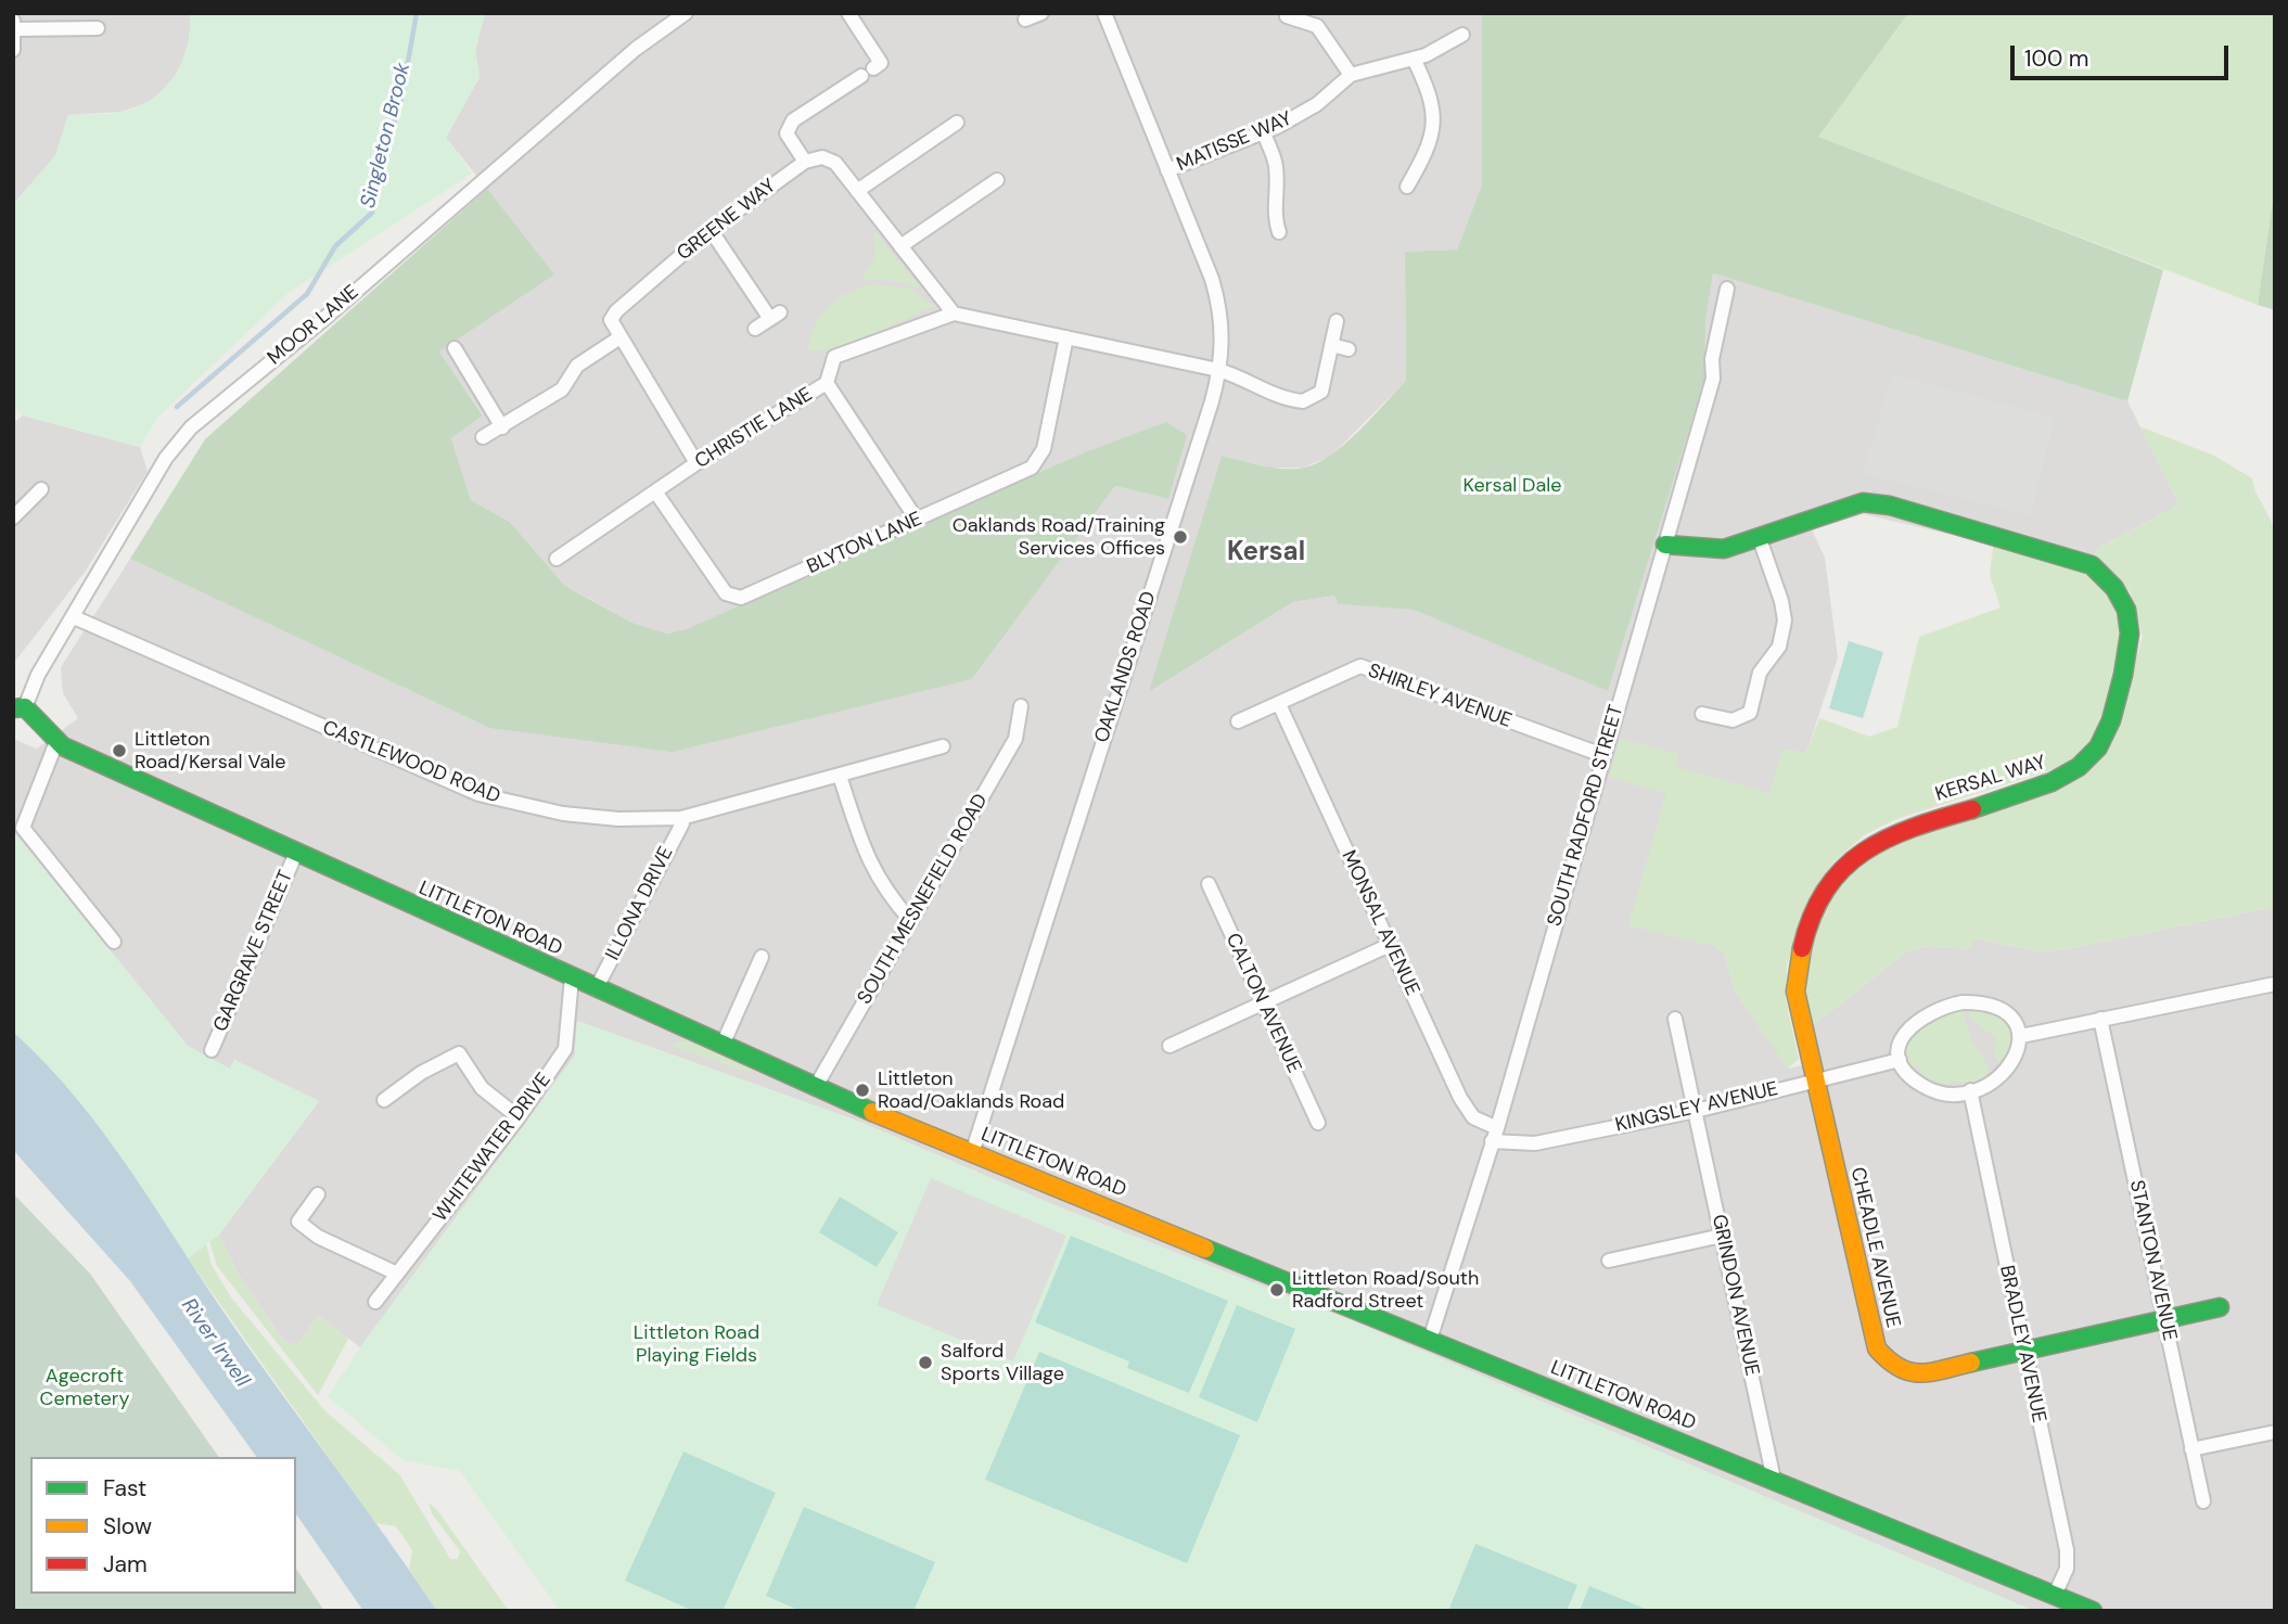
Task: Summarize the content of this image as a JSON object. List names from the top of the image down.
{
  "streets": {
    "street": [
      "MATISSE WAY",
      "GREENE WAY",
      "MOOR LANE",
      "CHRISTIE LANE",
      "BLYTON LANE",
      "OAKLANDS ROAD",
      "SHIRLEY AVENUE",
      "CASTLEWOOD ROAD",
      "KERSAL WAY",
      "SOUTH RADFORD STREET",
      "SOUTH MESNEFIELD ROAD",
      "ILLONA DRIVE",
      "LITTLETON ROAD",
      "MONSAL AVENUE",
      "GARGRAVE STREET",
      "CALTON AVENUE",
      "KINGSLEY AVENUE",
      "WHITEWATER DRIVE",
      "CHEADLE AVENUE",
      "STANTON AVENUE",
      "GRINDON AVENUE",
      "BRADLEY AVENUE"
    ]
  },
  "crossings": [
    ["MATISSE WAY", "OAKLANDS ROAD"],
    ["MOOR LANE", "CASTLEWOOD ROAD"],
    ["MOOR LANE", "LITTLETON ROAD"],
    ["CHRISTIE LANE", "BLYTON LANE"],
    ["OAKLANDS ROAD", "LITTLETON ROAD"],
    ["SHIRLEY AVENUE", "SOUTH RADFORD STREET"],
    ["SHIRLEY AVENUE", "MONSAL AVENUE"],
    ["CASTLEWOOD ROAD", "ILLONA DRIVE"],
    ["KERSAL WAY", "SOUTH RADFORD STREET"],
    ["KERSAL WAY", "KINGSLEY AVENUE"],
    ["KERSAL WAY", "CHEADLE AVENUE"],
    ["SOUTH RADFORD STREET", "LITTLETON ROAD"],
    ["SOUTH RADFORD STREET", "MONSAL AVENUE"],
    ["SOUTH RADFORD STREET", "KINGSLEY AVENUE"],
    ["SOUTH MESNEFIELD ROAD", "LITTLETON ROAD"],
    ["ILLONA DRIVE", "LITTLETON ROAD"],
    ["LITTLETON ROAD", "GARGRAVE STREET"],
    ["LITTLETON ROAD", "WHITEWATER DRIVE"],
    ["LITTLETON ROAD", "GRINDON AVENUE"],
    ["LITTLETON ROAD", "BRADLEY AVENUE"],
    ["MONSAL AVENUE", "KINGSLEY AVENUE"],
    ["KINGSLEY AVENUE", "CHEADLE AVENUE"],
    ["KINGSLEY AVENUE", "GRINDON AVENUE"],
    ["KINGSLEY AVENUE", "BRADLEY AVENUE"],
    ["CHEADLE AVENUE", "STANTON AVENUE"],
    ["CHEADLE AVENUE", "BRADLEY AVENUE"]
  ],
  "districts": ["Kersal"],
  "water": ["Singleton Brook", "River Irwell"],
  "parks": ["Kersal Dale", "Littleton Road Playing Fields", "Agecroft Cemetery"],
  "places": [
    "Oaklands Road/Training Services Offices",
    "Littleton Road/Kersal Vale",
    "Littleton Road/Oaklands Road",
    "Littleton Road/South Radford Street",
    "Salford Sports Village"
  ],
  "legend": ["Fast", "Slow", "Jam"],
  "scale_bar": "100 m"
}
